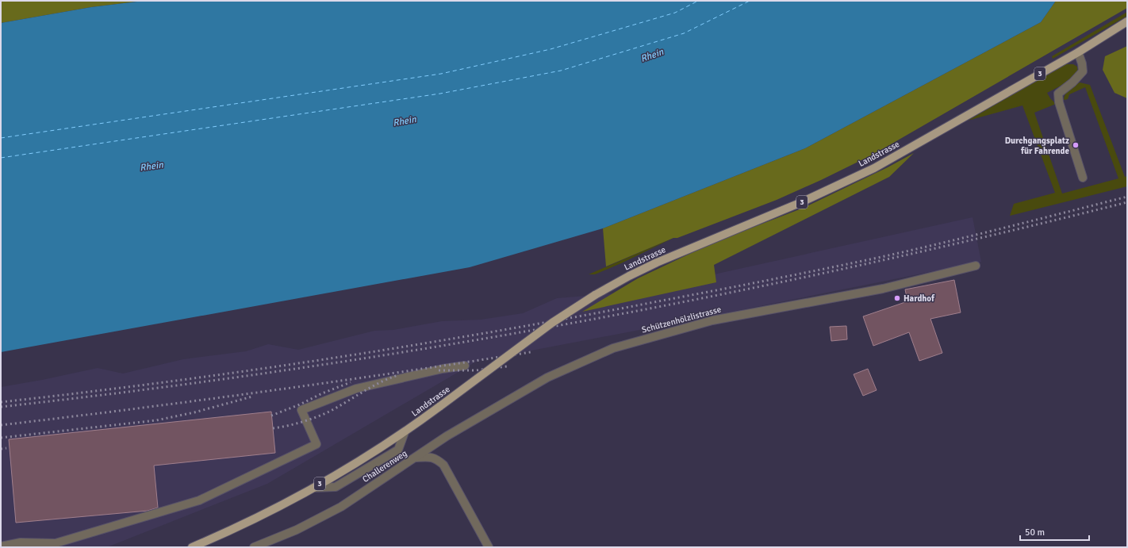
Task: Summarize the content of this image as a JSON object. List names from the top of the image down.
{
  "streets": {
    "main road": ["3", "Landstrasse"],
    "street": ["Schützenhölzlistrasse", "Challerenweg"]
  },
  "crossings": [
    ["Schützenhölzlistrasse", "Challerenweg"]
  ],
  "water": ["Rhein"],
  "places": ["Durchgangsplatz für Fahrende", "Hardhof"],
  "scale_bar": "50 m"
}
